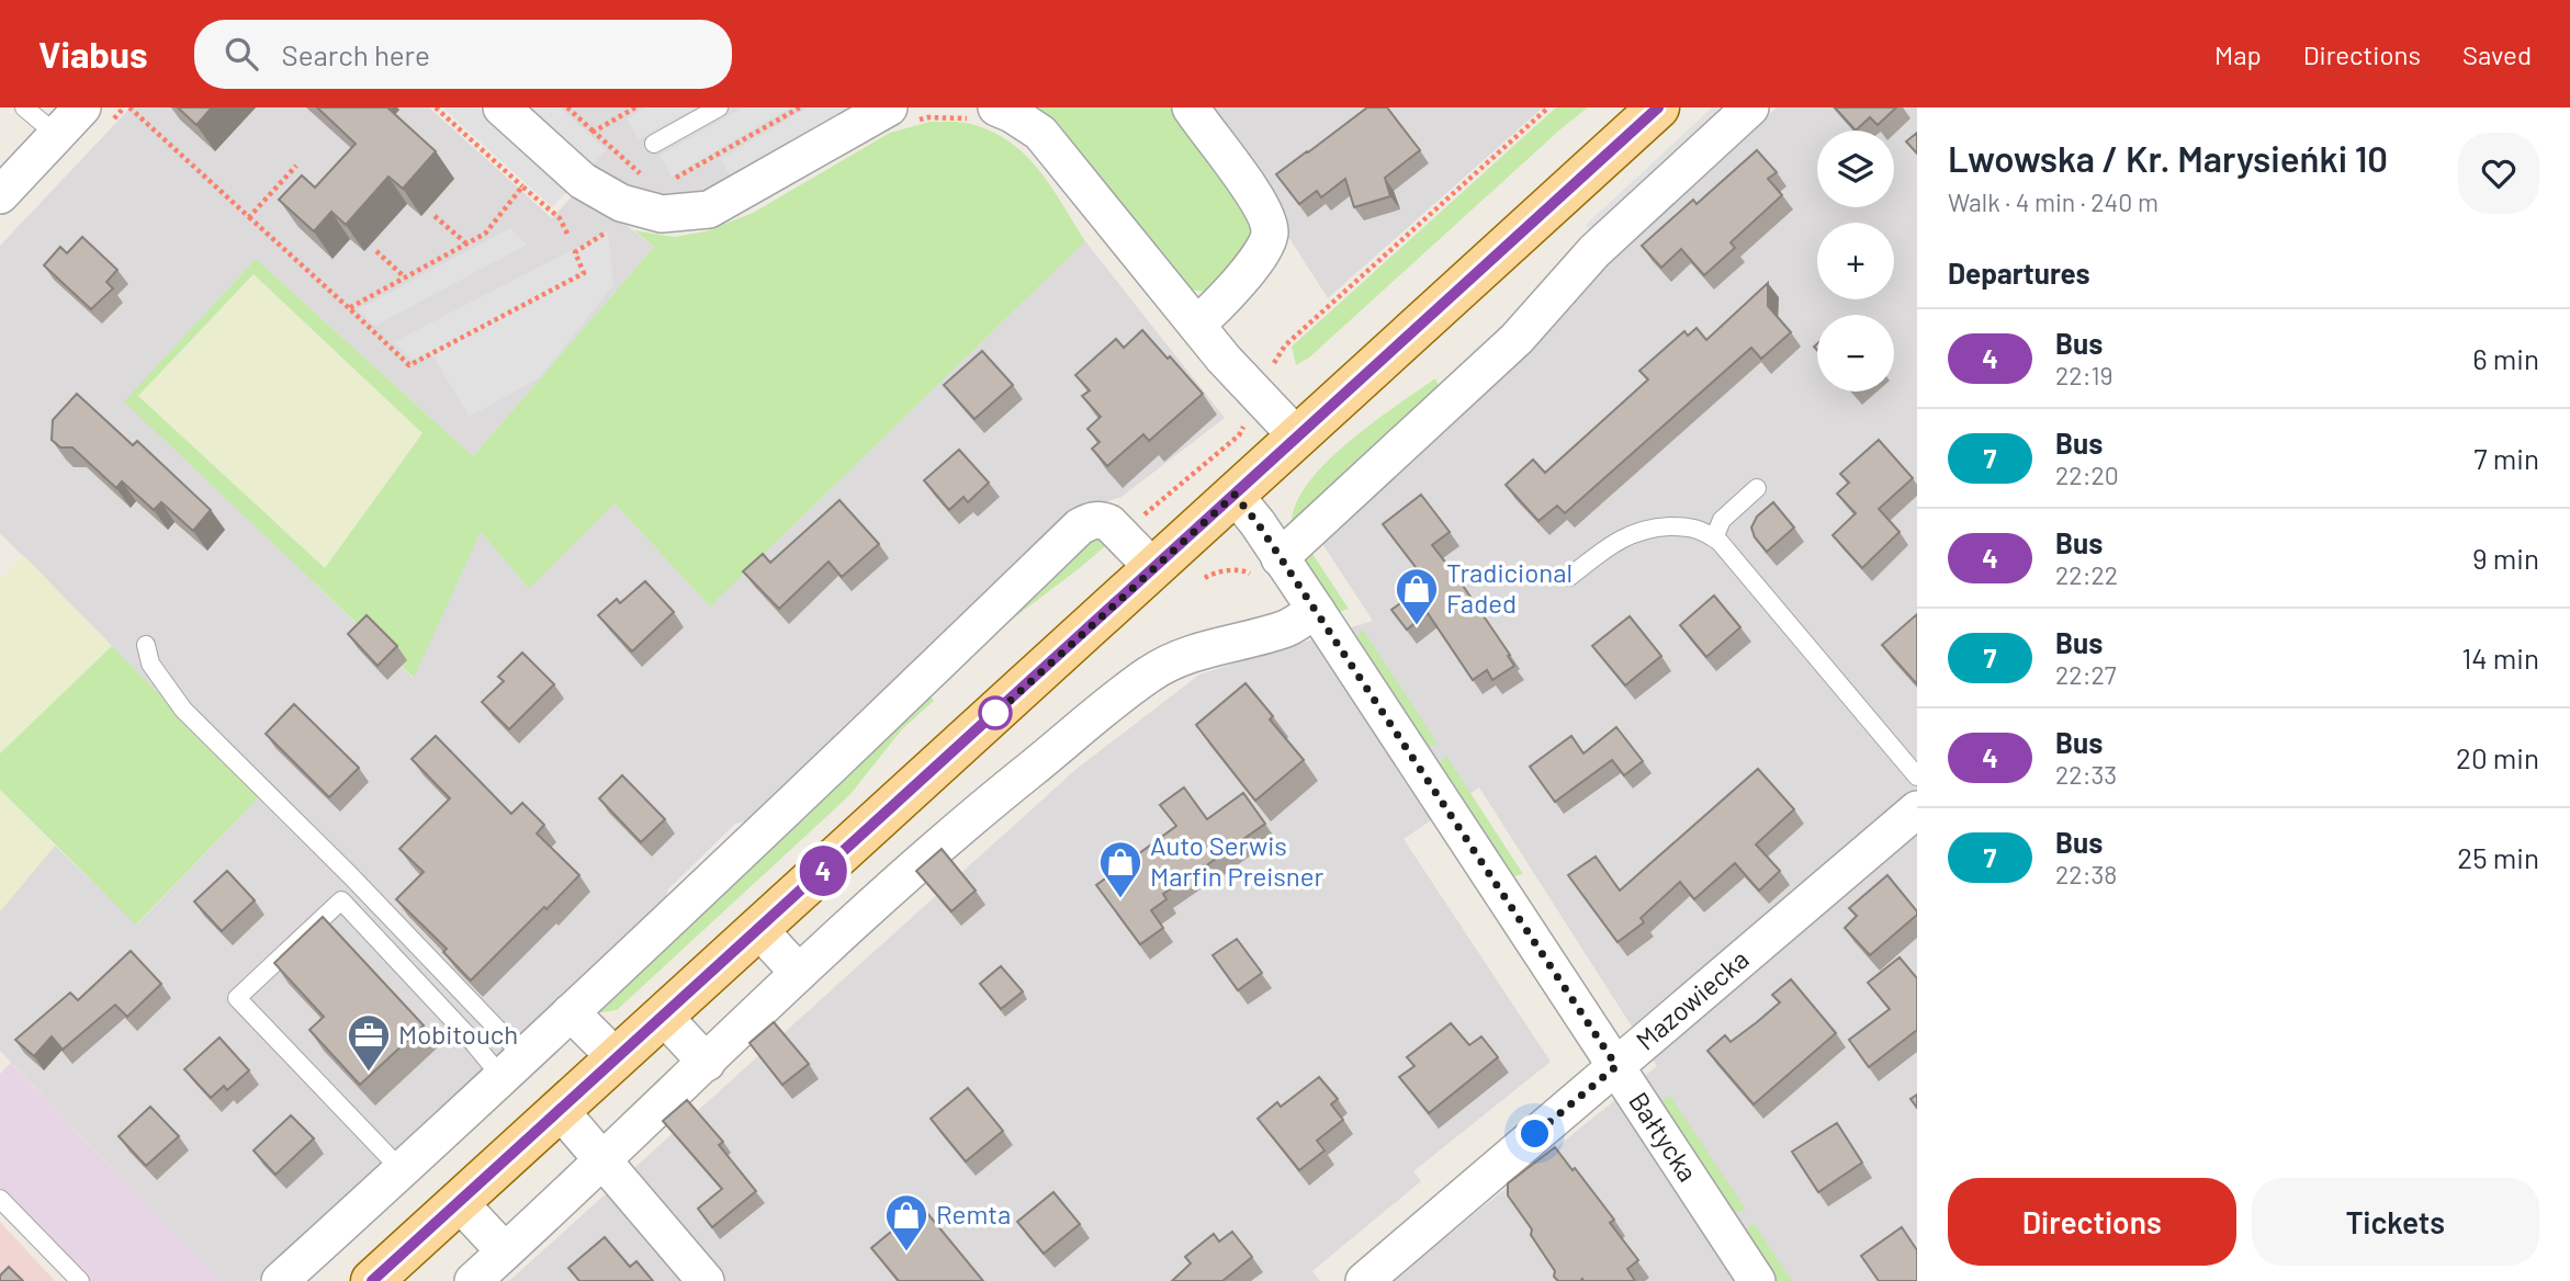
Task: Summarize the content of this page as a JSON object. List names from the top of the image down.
{
  "streets": {
    "street": ["Mazowiecka", "Bałtycka"]
  },
  "crossings": [
    ["Mazowiecka", "Bałtycka"]
  ],
  "places": {
    "shop": ["Tradicional Faded", "Auto Serwis Marfin Preisner", "Remta"],
    "office": ["Mobitouch"]
  },
  "lines": ["bus line 4"],
  "page": {
    "header": "Viabus",
    "search": "Search here",
    "nav": ["Map", "Directions", "Saved"],
    "on_map": "4",
    "heading": [
      ["Lwowska / Kr. Marysieńki 10", "Walk · 4 min · 240 m"],
      "Departures"
    ],
    "map_buttons": ["+", "−"],
    "list": [
      {
        "mark": "4",
        "name": "Bus",
        "note": "22:19",
        "value": "6 min"
      },
      {
        "mark": "7",
        "name": "Bus",
        "note": "22:20",
        "value": "7 min"
      },
      {
        "mark": "4",
        "name": "Bus",
        "note": "22:22",
        "value": "9 min"
      },
      {
        "mark": "7",
        "name": "Bus",
        "note": "22:27",
        "value": "14 min"
      },
      {
        "mark": "4",
        "name": "Bus",
        "note": "22:33",
        "value": "20 min"
      },
      {
        "mark": "7",
        "name": "Bus",
        "note": "22:38",
        "value": "25 min"
      }
    ],
    "buttons": ["Directions", "Tickets"]
  }
}
